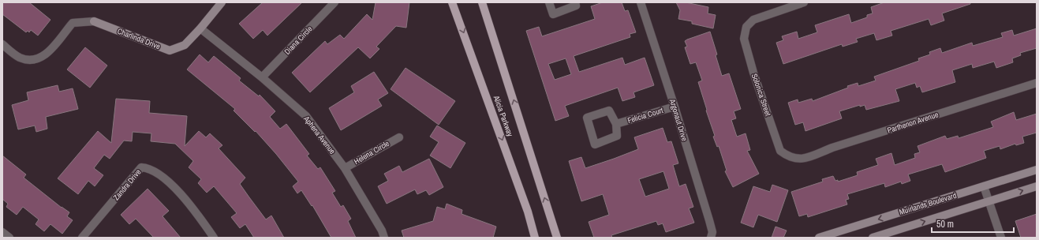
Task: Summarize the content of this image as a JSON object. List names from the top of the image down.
{
  "streets": {
    "main road": ["Charlinda Drive", "Alicia Parkway", "Muirlands Boulevard"],
    "street": [
      "Diana Circle",
      "Solonica Street",
      "Felicia Court",
      "Argonaut Drive",
      "Parthenon Avenue",
      "Aphena Avenue",
      "Helena Circle",
      "Zandra Drive"
    ]
  },
  "crossings": [
    ["Charlinda Drive", "Aphena Avenue"],
    ["Diana Circle", "Aphena Avenue"],
    ["Solonica Street", "Parthenon Avenue"],
    ["Felicia Court", "Argonaut Drive"],
    ["Aphena Avenue", "Helena Circle"]
  ],
  "scale_bar": "50 m"
}
